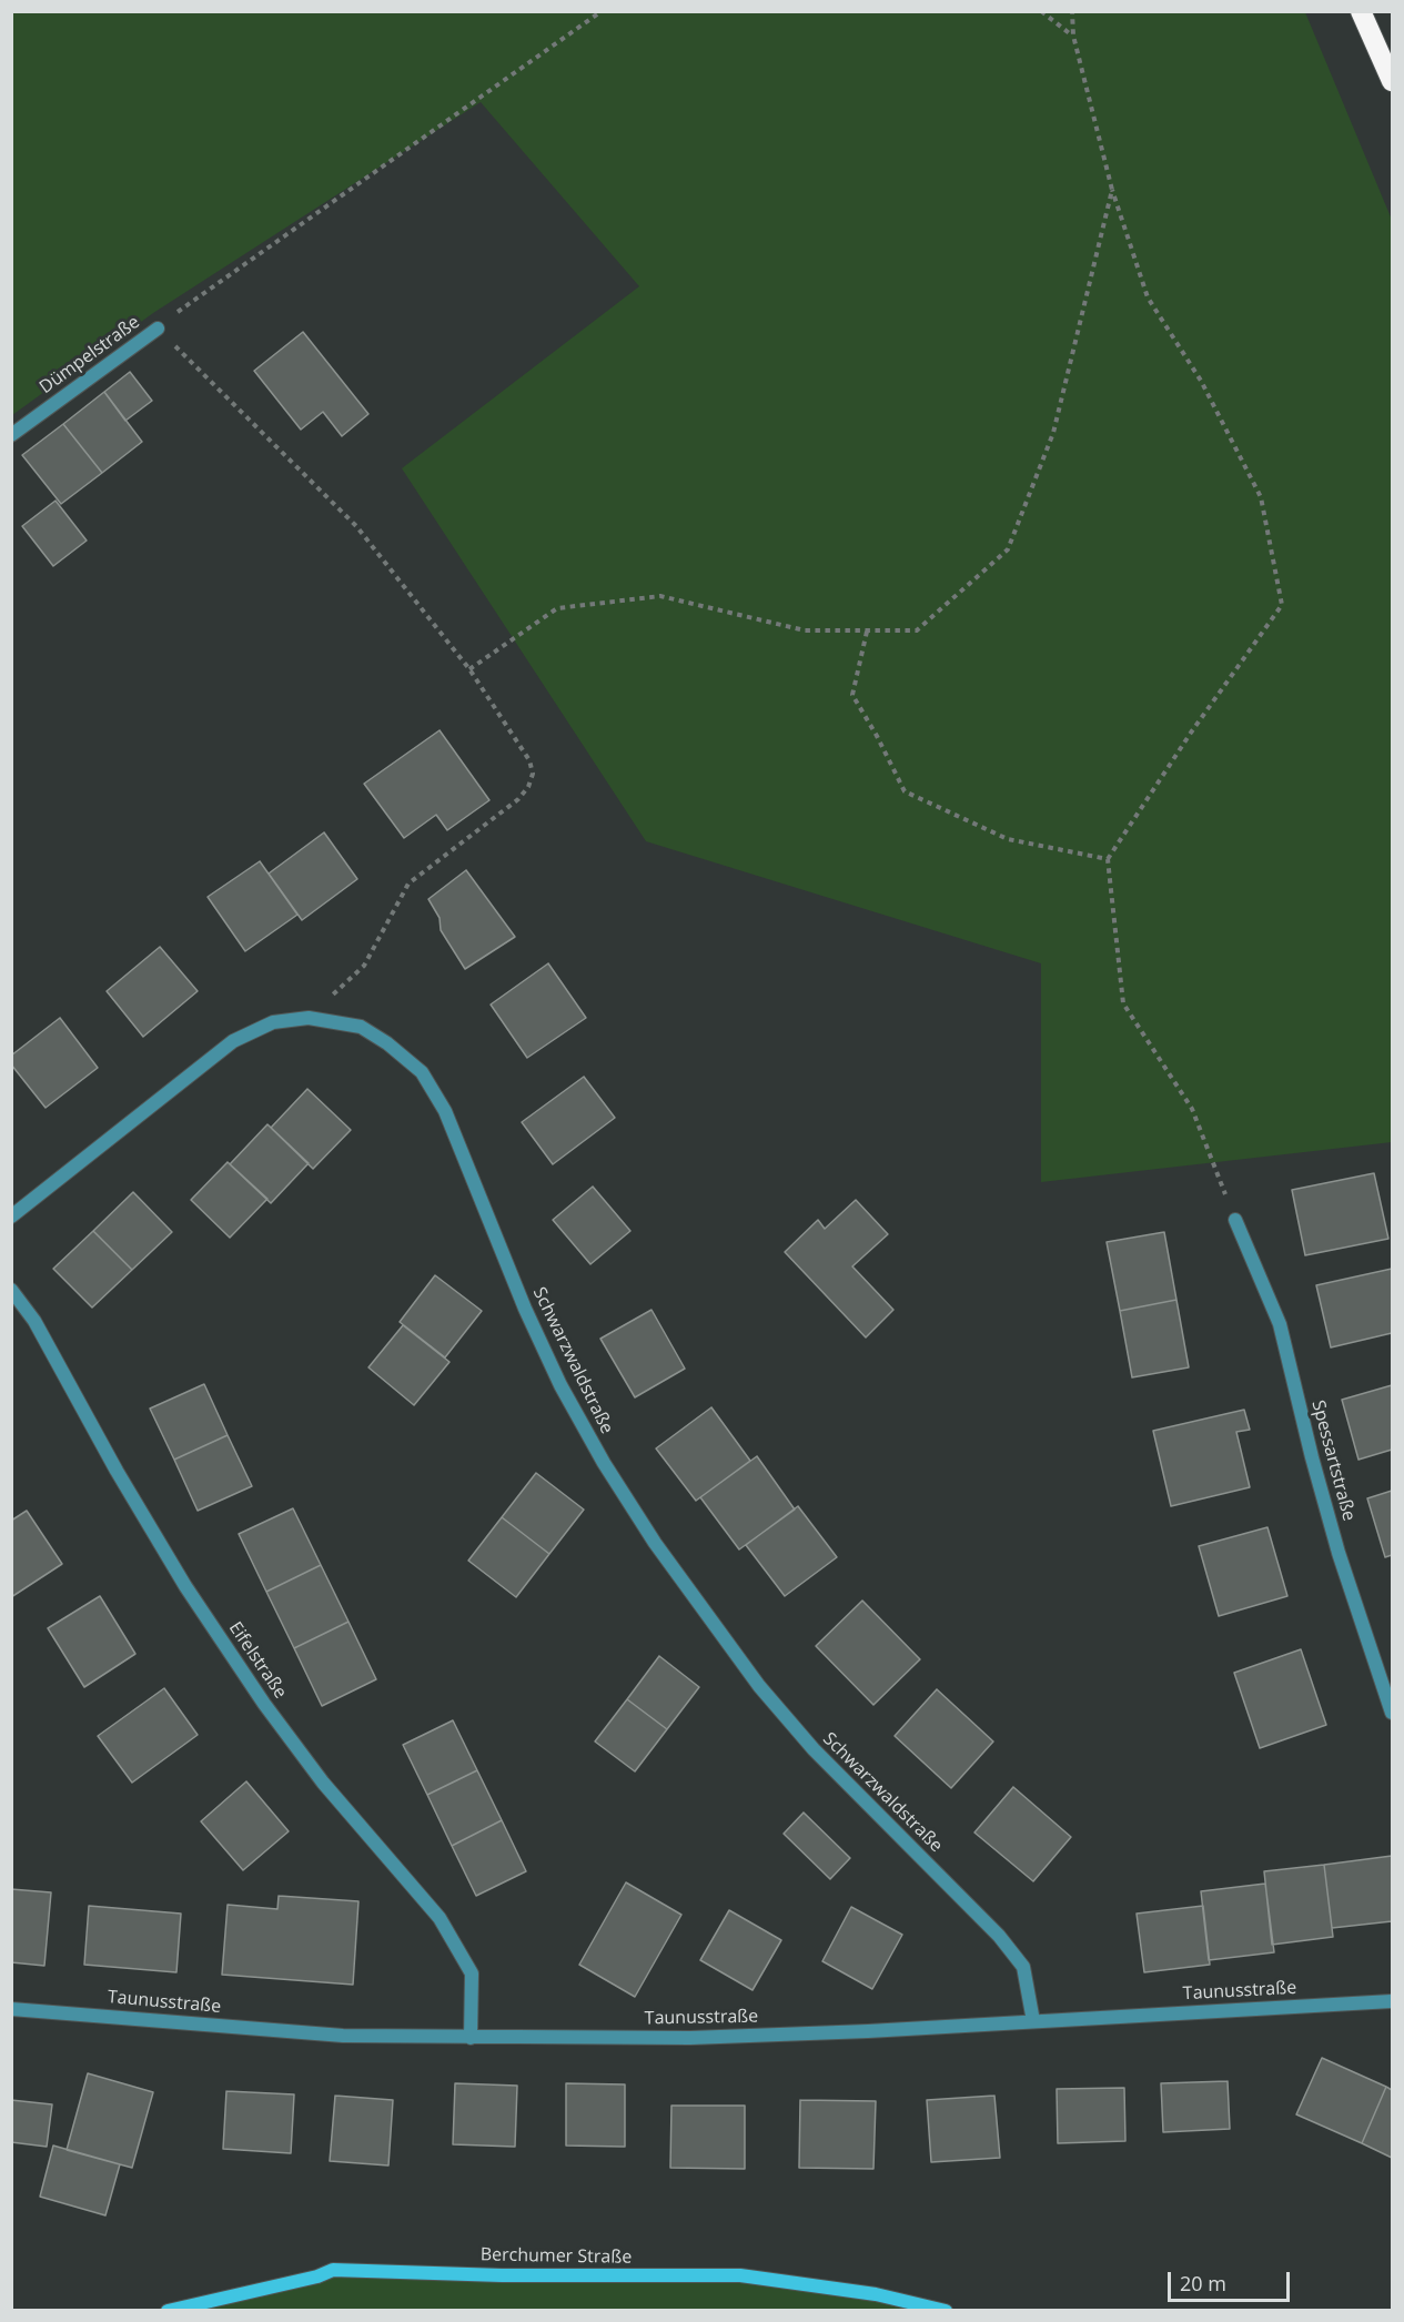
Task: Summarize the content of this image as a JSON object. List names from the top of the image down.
{
  "streets": {
    "main road": ["Berchumer Straße"],
    "street": [
      "Dümpelstraße",
      "Schwarzwaldstraße",
      "Spessartstraße",
      "Eifelstraße",
      "Taunusstraße"
    ]
  },
  "crossings": [
    ["Schwarzwaldstraße", "Taunusstraße"],
    ["Eifelstraße", "Taunusstraße"]
  ],
  "scale_bar": "20 m"
}
